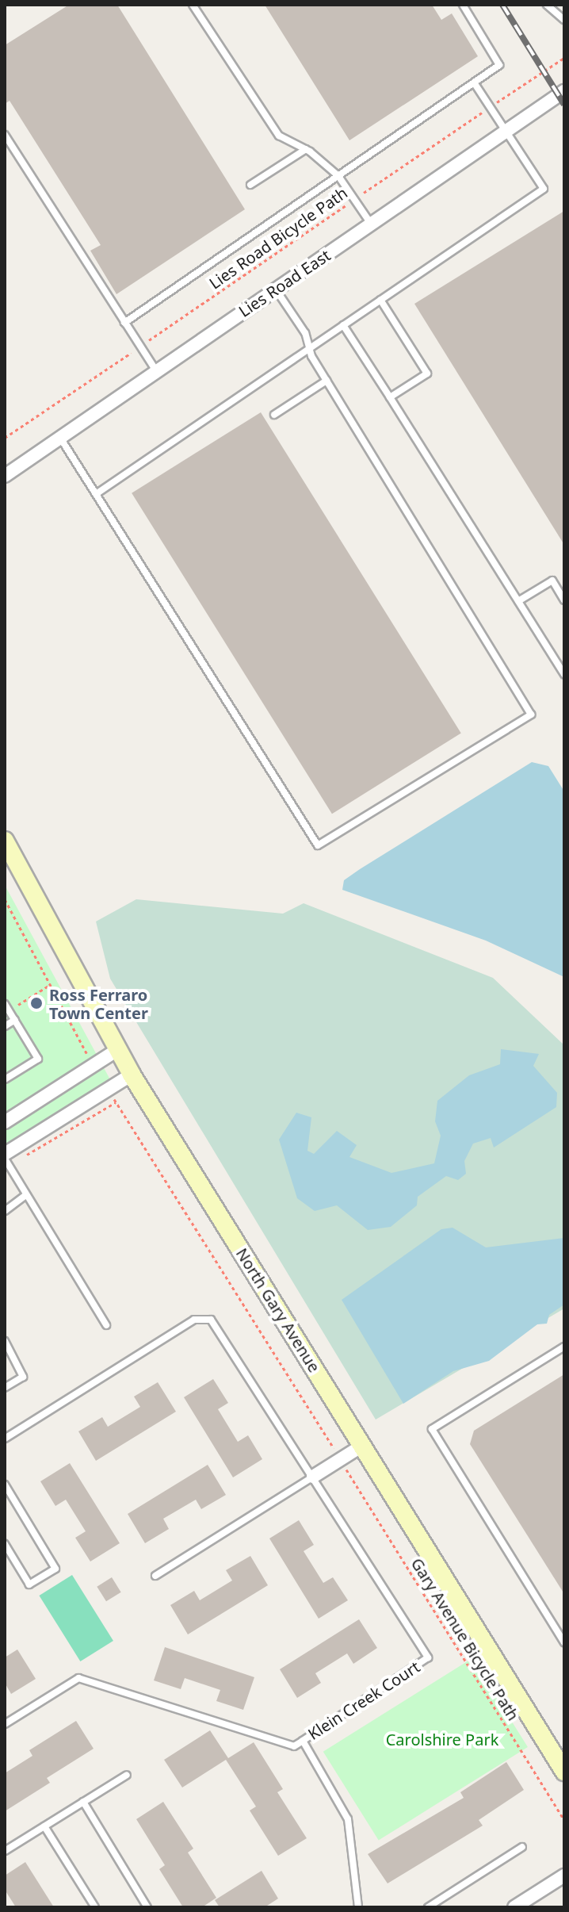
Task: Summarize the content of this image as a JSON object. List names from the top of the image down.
{
  "streets": {
    "street": ["Lies Road East", "North Gary Avenue"],
    "lane": ["Klein Creek Court"],
    "path": ["Lies Road Bicycle Path", "Gary Avenue Bicycle Path"]
  },
  "parks": ["Carolshire Park"],
  "places": ["Ross Ferraro Town Center"]
}
